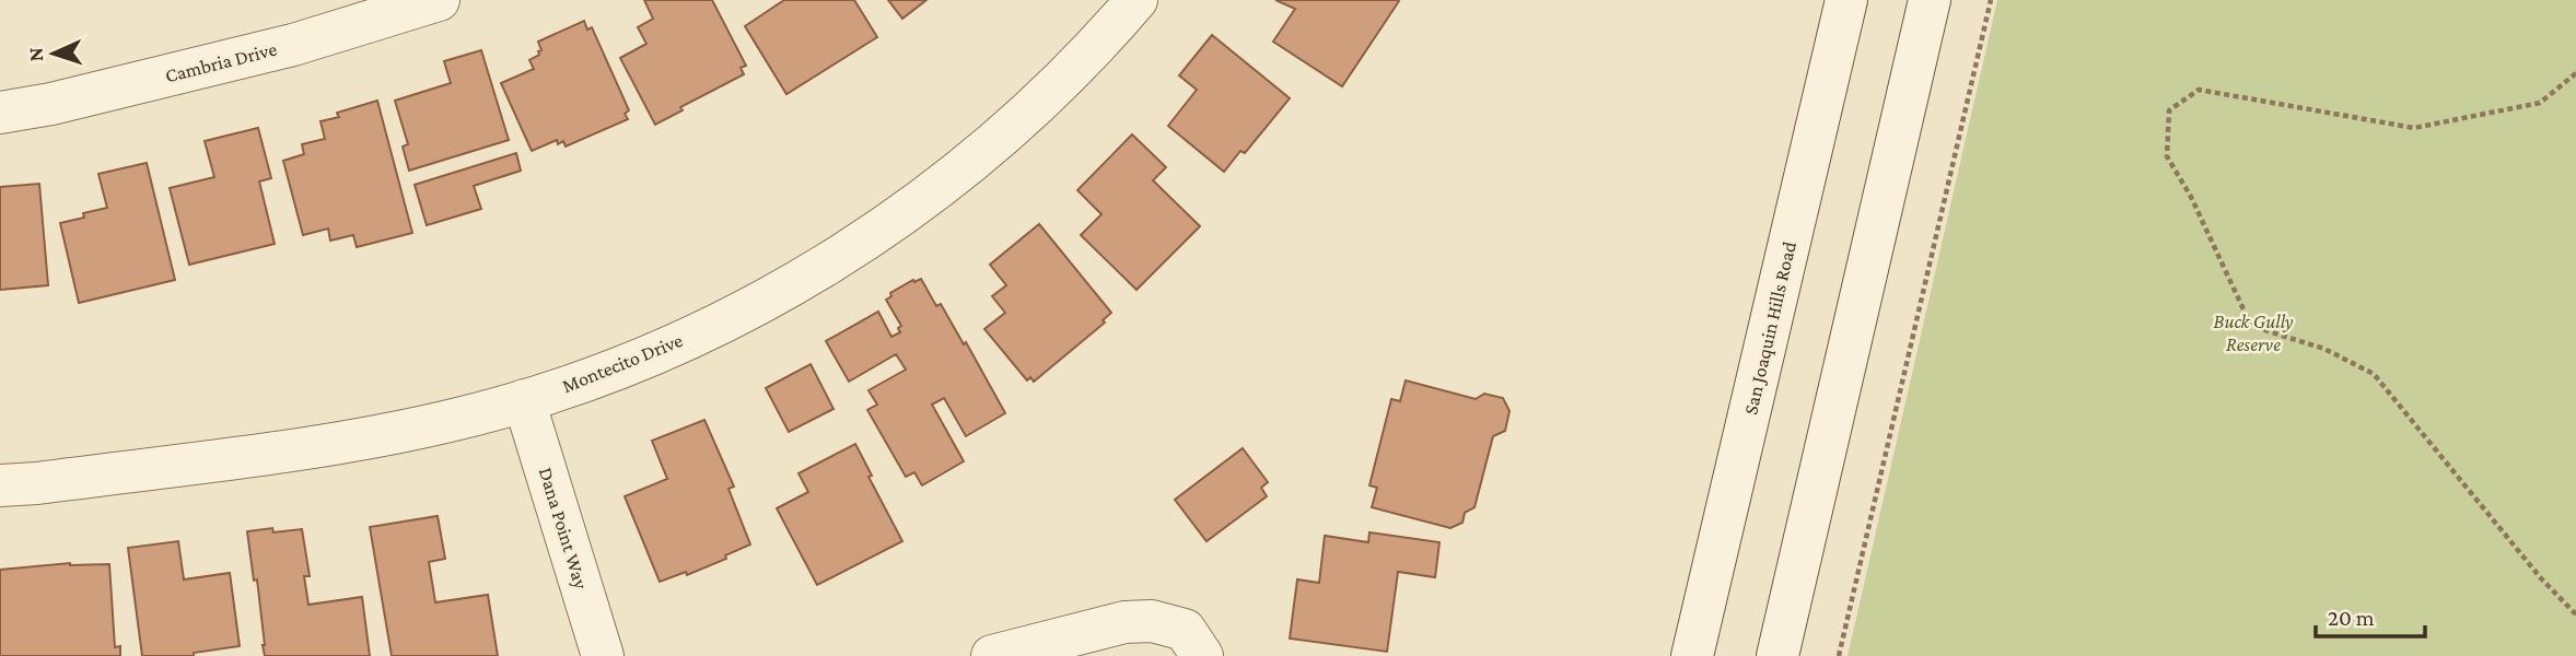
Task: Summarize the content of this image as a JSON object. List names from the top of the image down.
{
  "streets": {
    "street": [
      "Cambria Drive",
      "San Joaquin Hills Road",
      "Montecito Drive",
      "Dana Point Way"
    ]
  },
  "crossings": [
    ["Montecito Drive", "Dana Point Way"]
  ],
  "parks": ["Buck Gully Reserve"],
  "scale_bar": "20 m",
  "north": "left"
}
